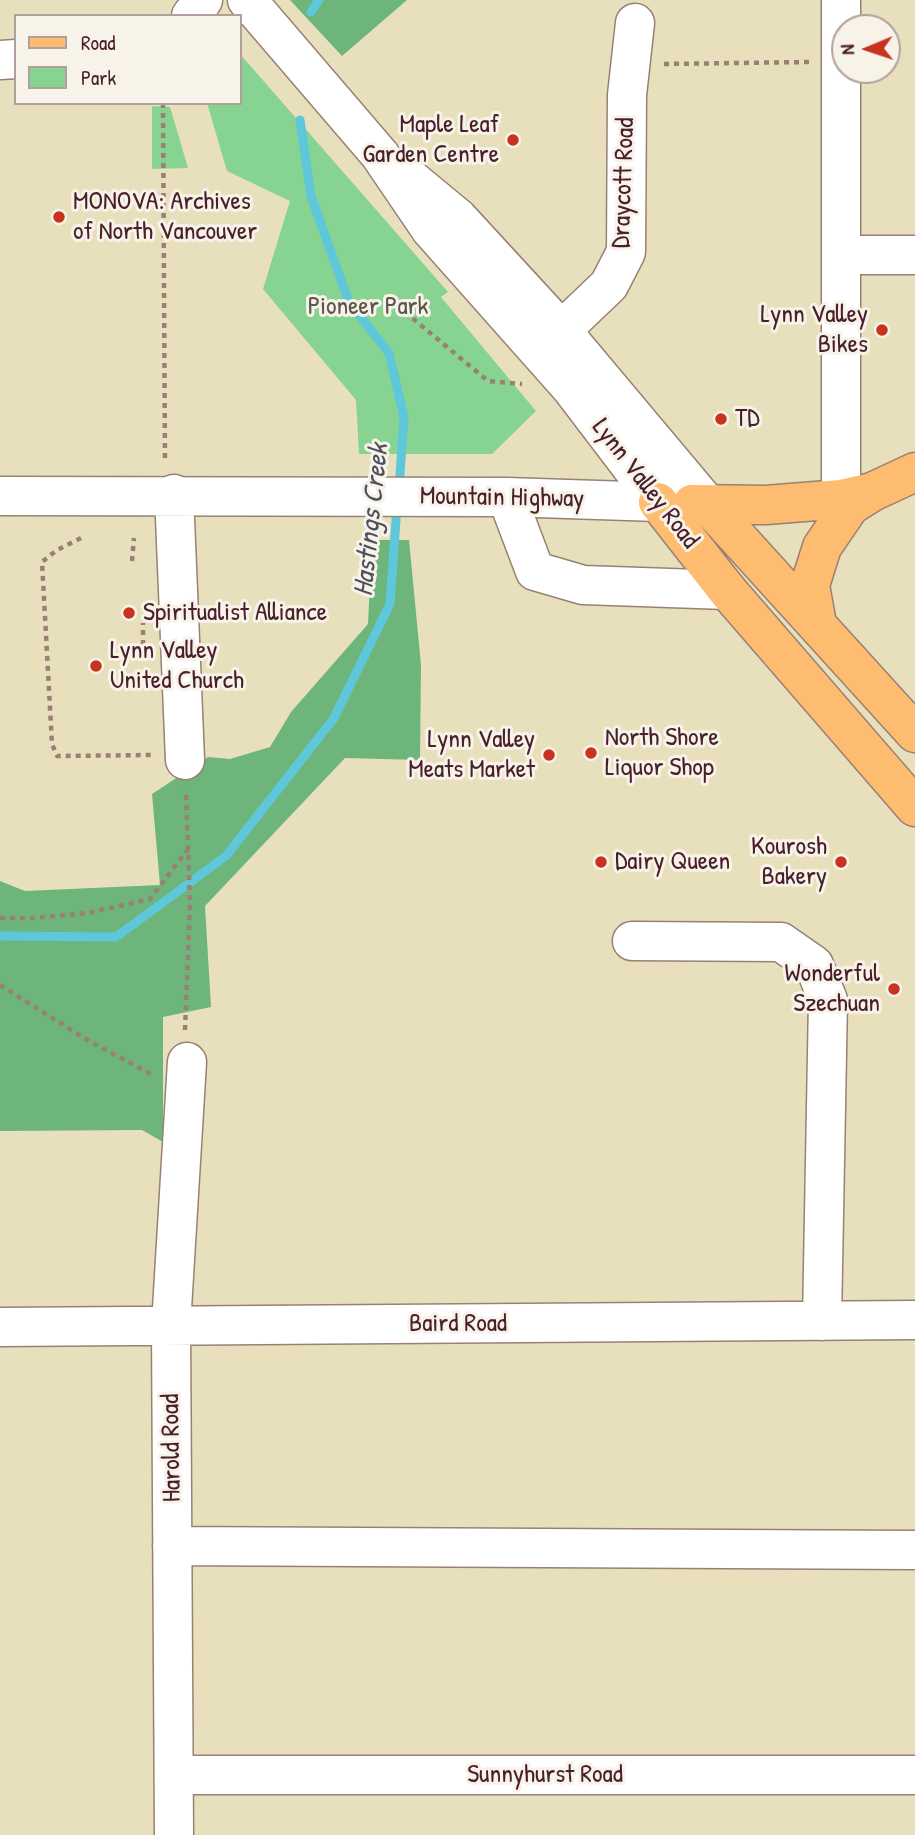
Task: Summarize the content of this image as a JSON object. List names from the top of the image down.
{
  "streets": {
    "main road": ["Lynn Valley Road", "Mountain Highway"],
    "street": [
      "Draycott Road",
      "Baird Road",
      "Harold Road",
      "Sunnyhurst Road"
    ]
  },
  "crossings": [
    ["Draycott Road", "Lynn Valley Road"],
    ["Lynn Valley Road", "Mountain Highway"],
    ["Baird Road", "Harold Road"],
    ["Harold Road", "Sunnyhurst Road"]
  ],
  "water": ["Hastings Creek"],
  "parks": ["Pioneer Park"],
  "places": [
    "Maple Leaf Garden Centre",
    "MONOVA: Archives of North Vancouver",
    "Lynn Valley Bikes",
    "TD",
    "Spiritualist Alliance",
    "Lynn Valley United Church",
    "North Shore Liquor Shop",
    "Lynn Valley Meats Market",
    "Dairy Queen",
    "Kourosh Bakery",
    "Wonderful Szechuan"
  ],
  "legend": ["Road", "Park"],
  "north": "left"
}
